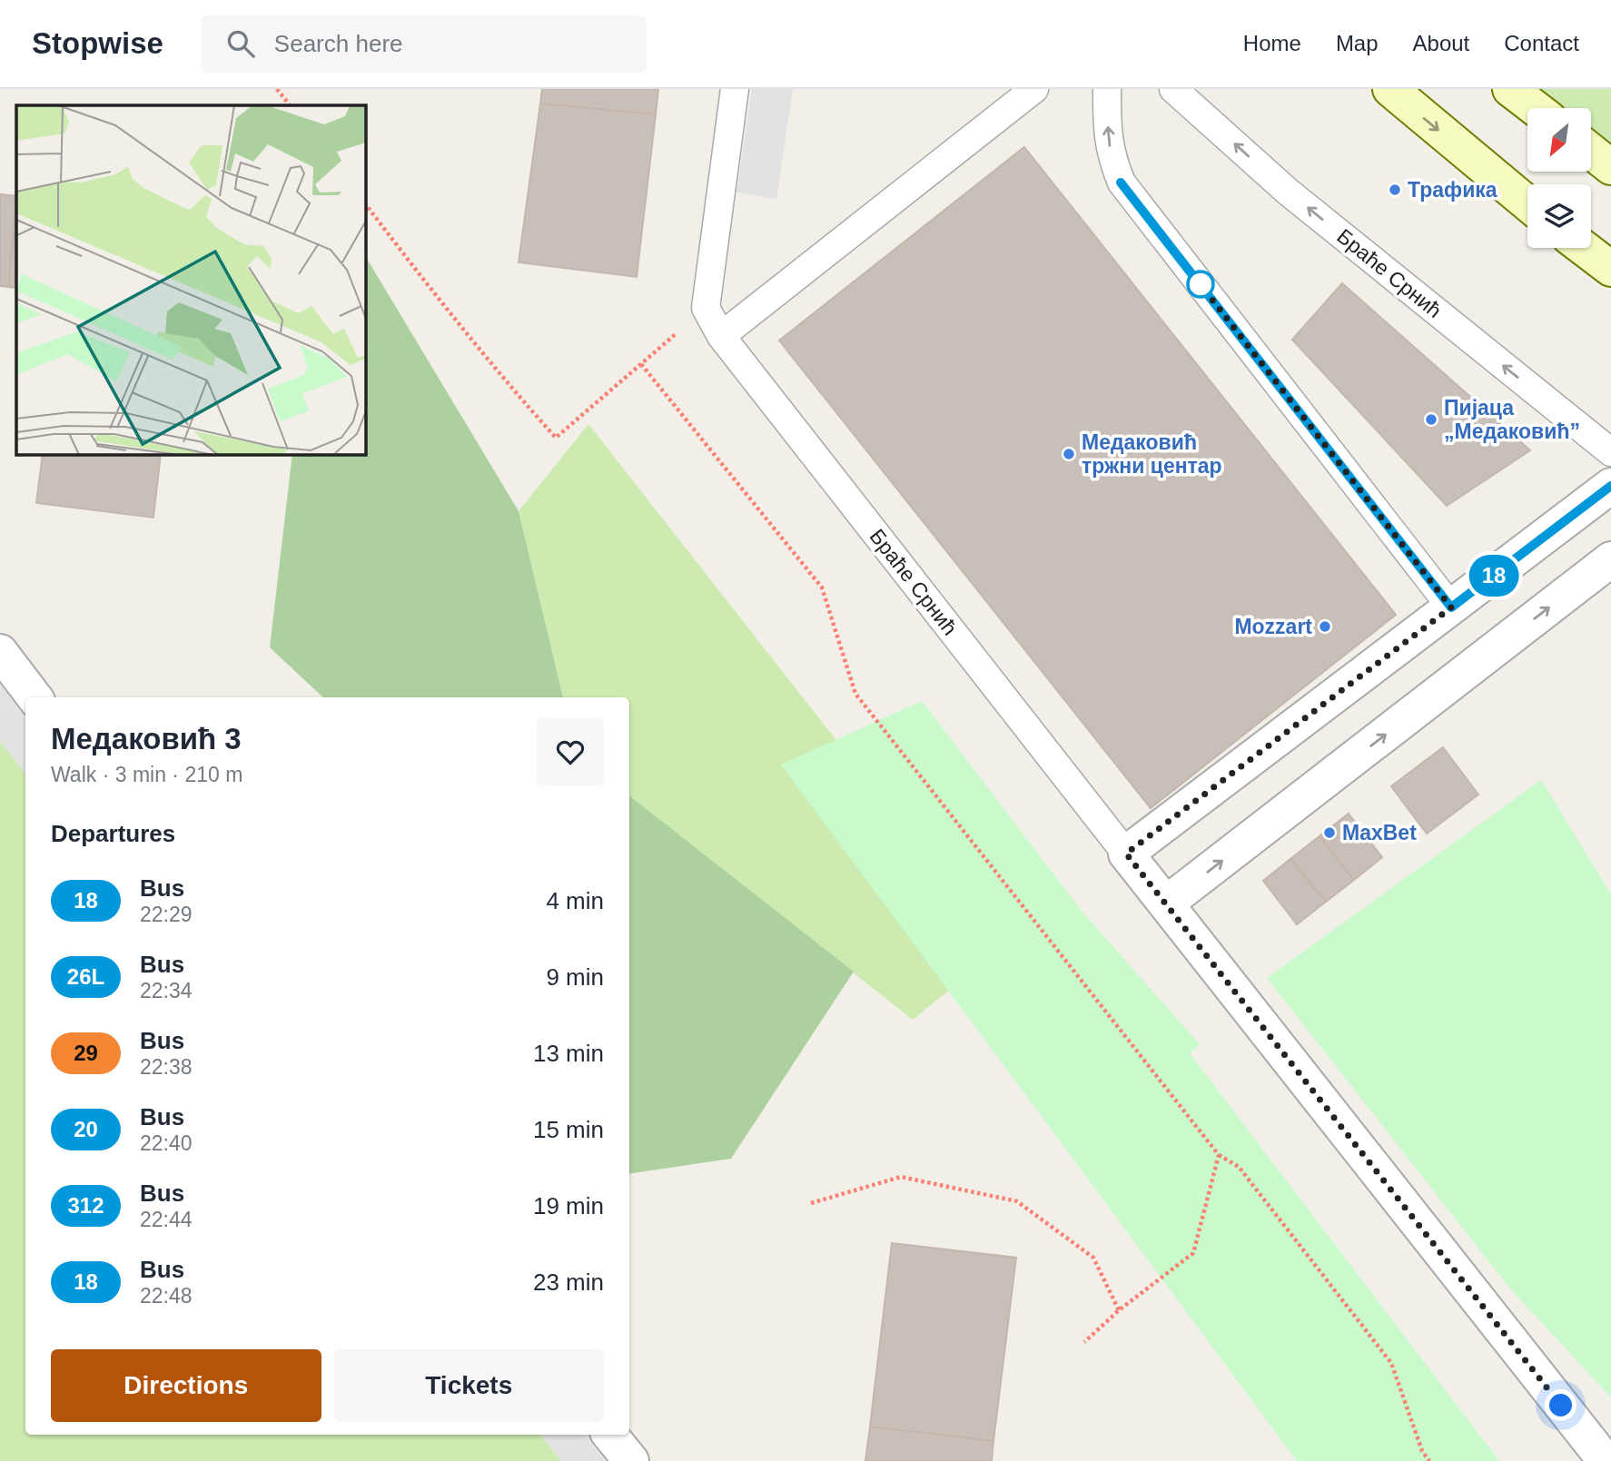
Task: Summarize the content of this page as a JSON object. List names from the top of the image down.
{
  "streets": {
    "street": ["Браће Срнић"]
  },
  "places": [
    "Трафика",
    "Пијаца „Медаковић”",
    "Медаковић тржни центар",
    "Mozzart",
    "MaxBet"
  ],
  "lines": ["bus line 18"],
  "north": "bottom left",
  "page": {
    "header": "Stopwise",
    "search": "Search here",
    "nav": [
      "Home",
      "Map",
      "About",
      "Contact"
    ],
    "on_map": "18",
    "heading": [
      ["Медаковић 3", "Walk · 3 min · 210 m"],
      "Departures"
    ],
    "list": [
      {
        "mark": "18",
        "name": "Bus",
        "note": "22:29",
        "value": "4 min"
      },
      {
        "mark": "26L",
        "name": "Bus",
        "note": "22:34",
        "value": "9 min"
      },
      {
        "mark": "29",
        "name": "Bus",
        "note": "22:38",
        "value": "13 min"
      },
      {
        "mark": "20",
        "name": "Bus",
        "note": "22:40",
        "value": "15 min"
      },
      {
        "mark": "312",
        "name": "Bus",
        "note": "22:44",
        "value": "19 min"
      },
      {
        "mark": "18",
        "name": "Bus",
        "note": "22:48",
        "value": "23 min"
      }
    ],
    "buttons": ["Directions", "Tickets"]
  }
}
